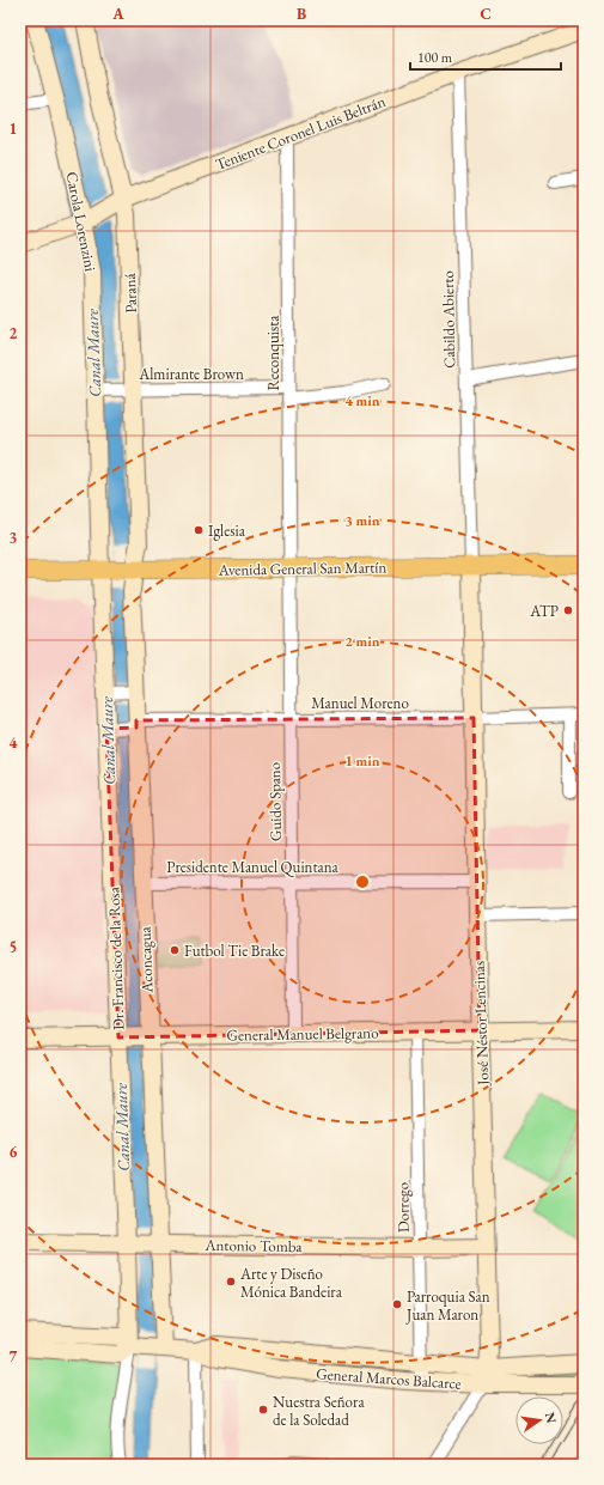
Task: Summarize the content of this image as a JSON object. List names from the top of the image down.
{
  "streets": {
    "main road": ["Avenida General San Martín"],
    "street": [
      "Teniente Coronel Luis Beltrán",
      "Carola Lorenzini",
      "Paraná",
      "Cabildo Abierto",
      "Reconquista",
      "Almirante Brown",
      "Manuel Moreno",
      "Guido Spano",
      "Presidente Manuel Quintana",
      "Dr. Francisco de la Rosa",
      "Aconcagua",
      "José Néstor Lencinas",
      "General Manuel Belgrano",
      "Dorrego",
      "Antonio Tomba",
      "General Marcos Balcarce"
    ]
  },
  "crossings": [
    ["Teniente Coronel Luis Beltrán", "Carola Lorenzini"],
    ["Teniente Coronel Luis Beltrán", "Paraná"],
    ["Teniente Coronel Luis Beltrán", "Cabildo Abierto"],
    ["Teniente Coronel Luis Beltrán", "Reconquista"],
    ["Carola Lorenzini", "Paraná"],
    ["Carola Lorenzini", "Almirante Brown"],
    ["Carola Lorenzini", "Avenida General San Martín"],
    ["Carola Lorenzini", "Dr. Francisco de la Rosa"],
    ["Carola Lorenzini", "Aconcagua"],
    ["Paraná", "Almirante Brown"],
    ["Paraná", "Avenida General San Martín"],
    ["Paraná", "Dr. Francisco de la Rosa"],
    ["Paraná", "Aconcagua"],
    ["Cabildo Abierto", "Avenida General San Martín"],
    ["Cabildo Abierto", "José Néstor Lencinas"],
    ["Reconquista", "Almirante Brown"],
    ["Reconquista", "Avenida General San Martín"],
    ["Reconquista", "Guido Spano"],
    ["Avenida General San Martín", "Guido Spano"],
    ["Avenida General San Martín", "Dr. Francisco de la Rosa"],
    ["Avenida General San Martín", "Aconcagua"],
    ["Avenida General San Martín", "José Néstor Lencinas"],
    ["Manuel Moreno", "Guido Spano"],
    ["Manuel Moreno", "Dr. Francisco de la Rosa"],
    ["Manuel Moreno", "Aconcagua"],
    ["Manuel Moreno", "José Néstor Lencinas"],
    ["Guido Spano", "Presidente Manuel Quintana"],
    ["Guido Spano", "General Manuel Belgrano"],
    ["Presidente Manuel Quintana", "Aconcagua"],
    ["Presidente Manuel Quintana", "José Néstor Lencinas"],
    ["Dr. Francisco de la Rosa", "Aconcagua"],
    ["Dr. Francisco de la Rosa", "General Manuel Belgrano"],
    ["Dr. Francisco de la Rosa", "Antonio Tomba"],
    ["Dr. Francisco de la Rosa", "General Marcos Balcarce"],
    ["Aconcagua", "General Manuel Belgrano"],
    ["Aconcagua", "Antonio Tomba"],
    ["Aconcagua", "General Marcos Balcarce"],
    ["José Néstor Lencinas", "General Manuel Belgrano"],
    ["José Néstor Lencinas", "Antonio Tomba"],
    ["José Néstor Lencinas", "General Marcos Balcarce"],
    ["General Manuel Belgrano", "Dorrego"],
    ["Dorrego", "Antonio Tomba"],
    ["Dorrego", "General Marcos Balcarce"]
  ],
  "water": ["Canal Maure"],
  "places": [
    "Iglesia",
    "ATP",
    "Futbol Tie Brake",
    "Arte y Diseño Mónica Bandeira",
    "Parroquia San Juan Maron",
    "Nuestra Señora de la Soledad"
  ],
  "scale_bar": "100 m",
  "north": "right",
  "grid": {
    "columns": ["A", "B", "C"],
    "rows": [
      "1",
      "2",
      "3",
      "4",
      "5",
      "6",
      "7"
    ]
  },
  "rings": [
    "4 min",
    "3 min",
    "2 min",
    "1 min"
  ]
}
